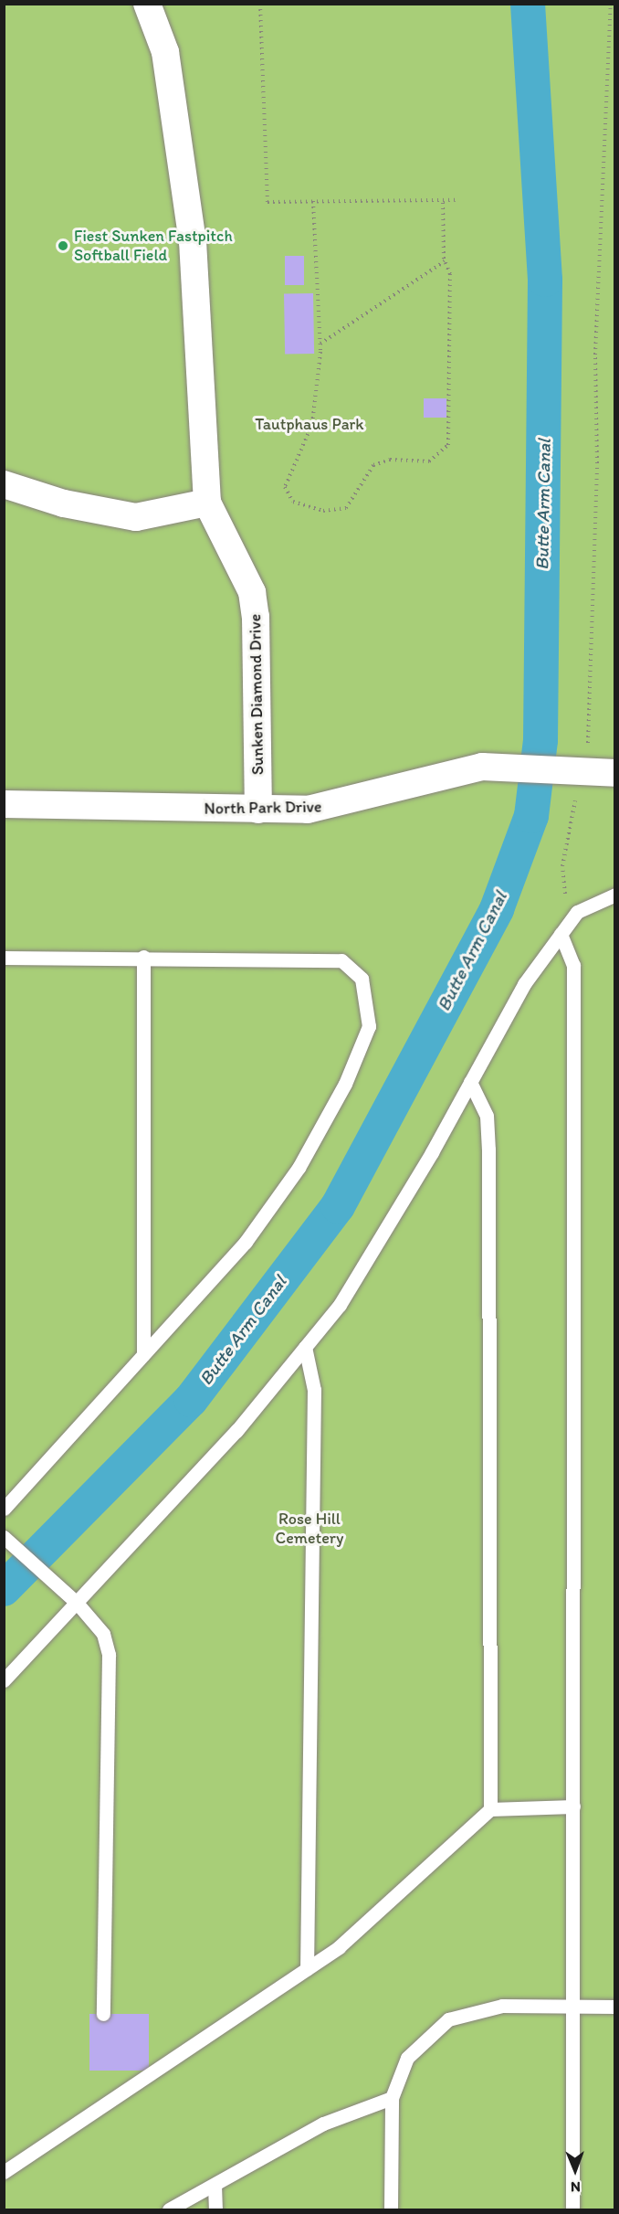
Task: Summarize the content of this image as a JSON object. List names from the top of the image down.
{
  "streets": {
    "street": ["Sunken Diamond Drive", "North Park Drive"]
  },
  "crossings": [
    ["Sunken Diamond Drive", "North Park Drive"]
  ],
  "water": ["Butte Arm Canal"],
  "parks": ["Tautphaus Park", "Rose Hill Cemetery"],
  "places": ["Fiest Sunken Fastpitch Softball Field"],
  "north": "bottom"
}
